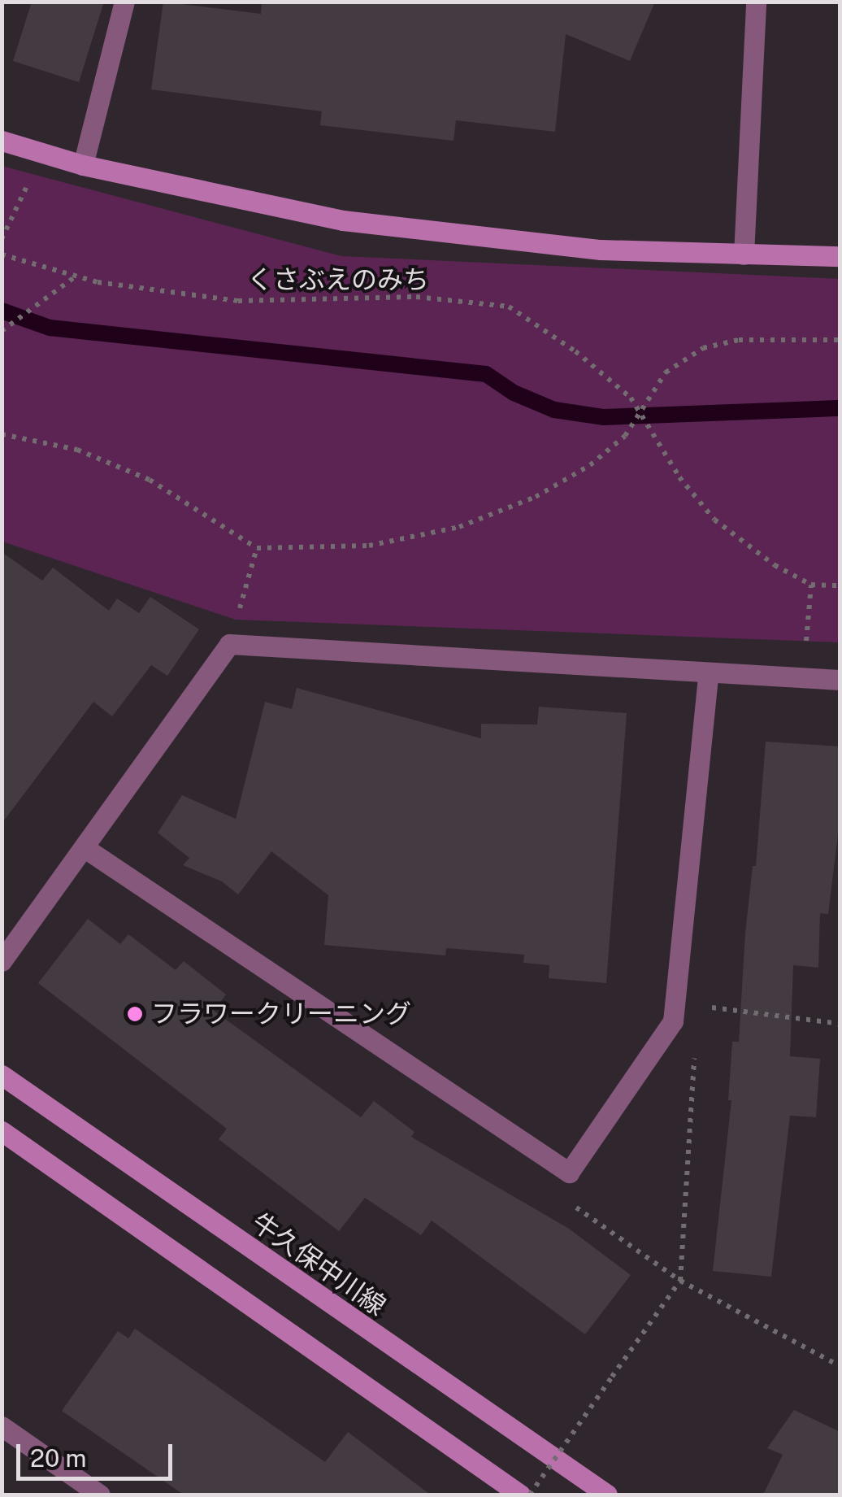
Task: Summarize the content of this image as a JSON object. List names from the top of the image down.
{
  "streets": {
    "street": ["牛久保中川線"],
    "path": ["くさぶえのみち"]
  },
  "places": ["フラワークリーニング"],
  "scale_bar": "20 m"
}
